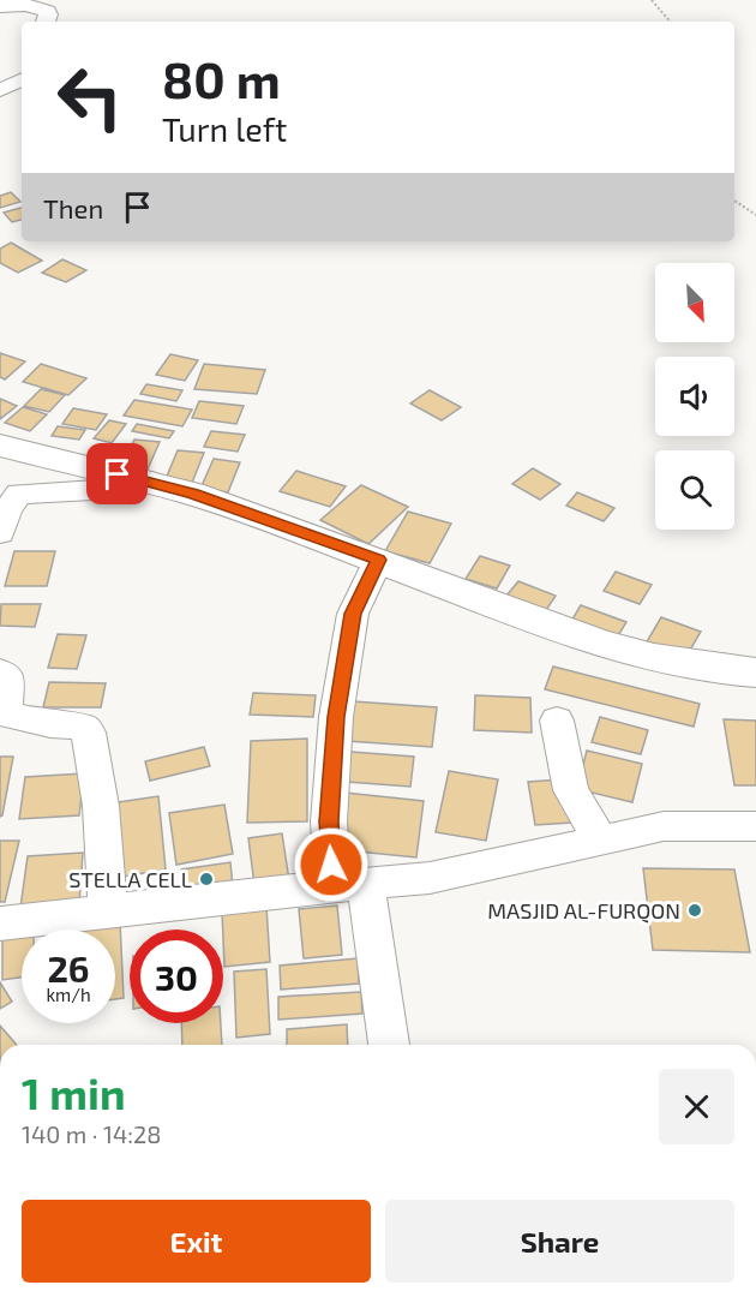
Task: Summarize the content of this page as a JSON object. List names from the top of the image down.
{
  "places": ["STELLA CELL", "MASJID AL-FURQON"],
  "north": "bottom right",
  "page": {
    "turn": ["80 m", "Turn left"],
    "then": "Then",
    "speed": "26 km/h",
    "limit": "30",
    "heading": ["1 min", "140 m · 14:28"],
    "buttons": ["Exit", "Share"]
  }
}
